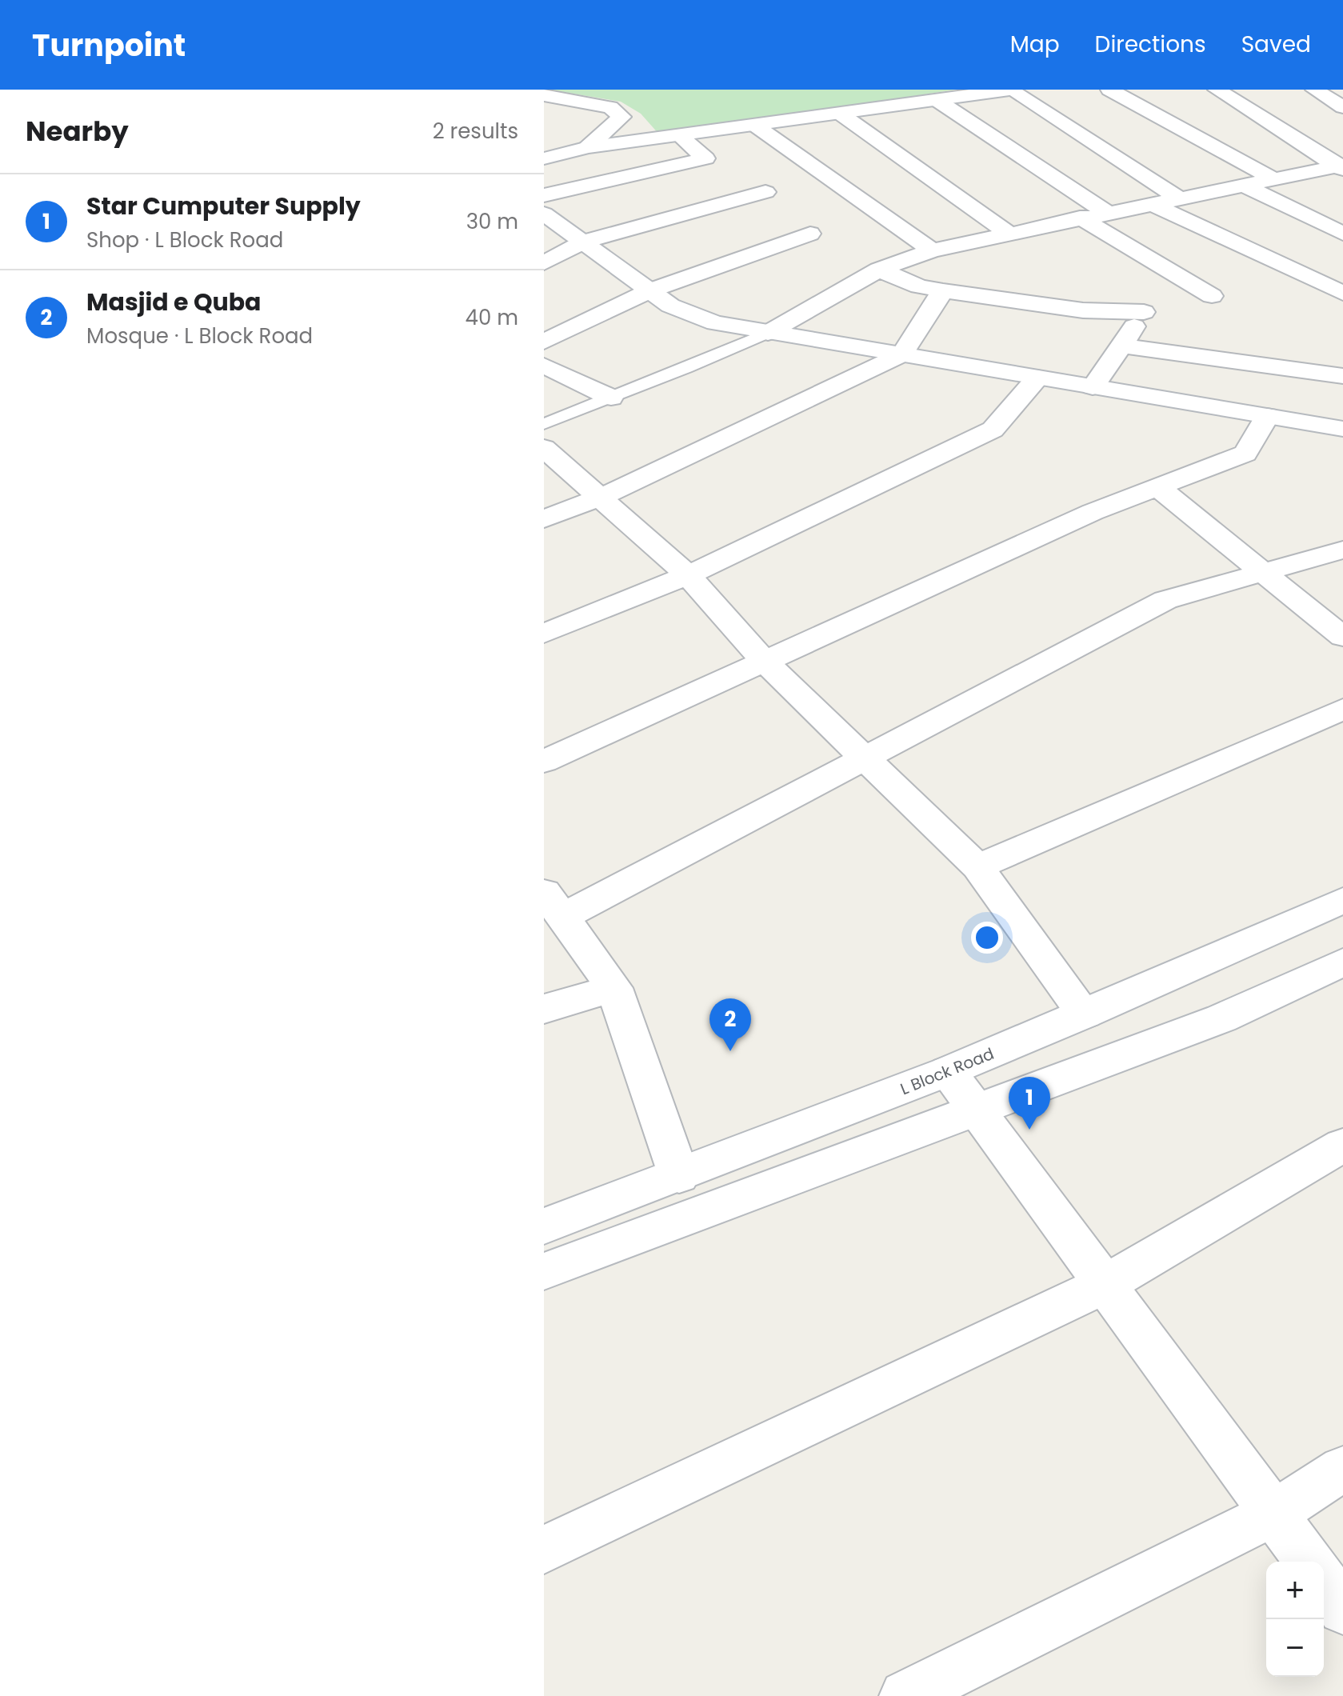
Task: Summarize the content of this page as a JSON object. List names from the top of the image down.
{
  "streets": {
    "street": ["L Block Road"]
  },
  "page": {
    "header": "Turnpoint",
    "nav": ["Map", "Directions", "Saved"],
    "heading": ["Nearby", "2 results"],
    "list": [
      {
        "mark": "1",
        "name": "Star Cumputer Supply",
        "note": "Shop · L Block Road",
        "value": "30 m"
      },
      {
        "mark": "2",
        "name": "Masjid e Quba",
        "note": "Mosque · L Block Road",
        "value": "40 m"
      }
    ],
    "pins": ["2", "1"],
    "map_buttons": ["+", "−"]
  }
}
